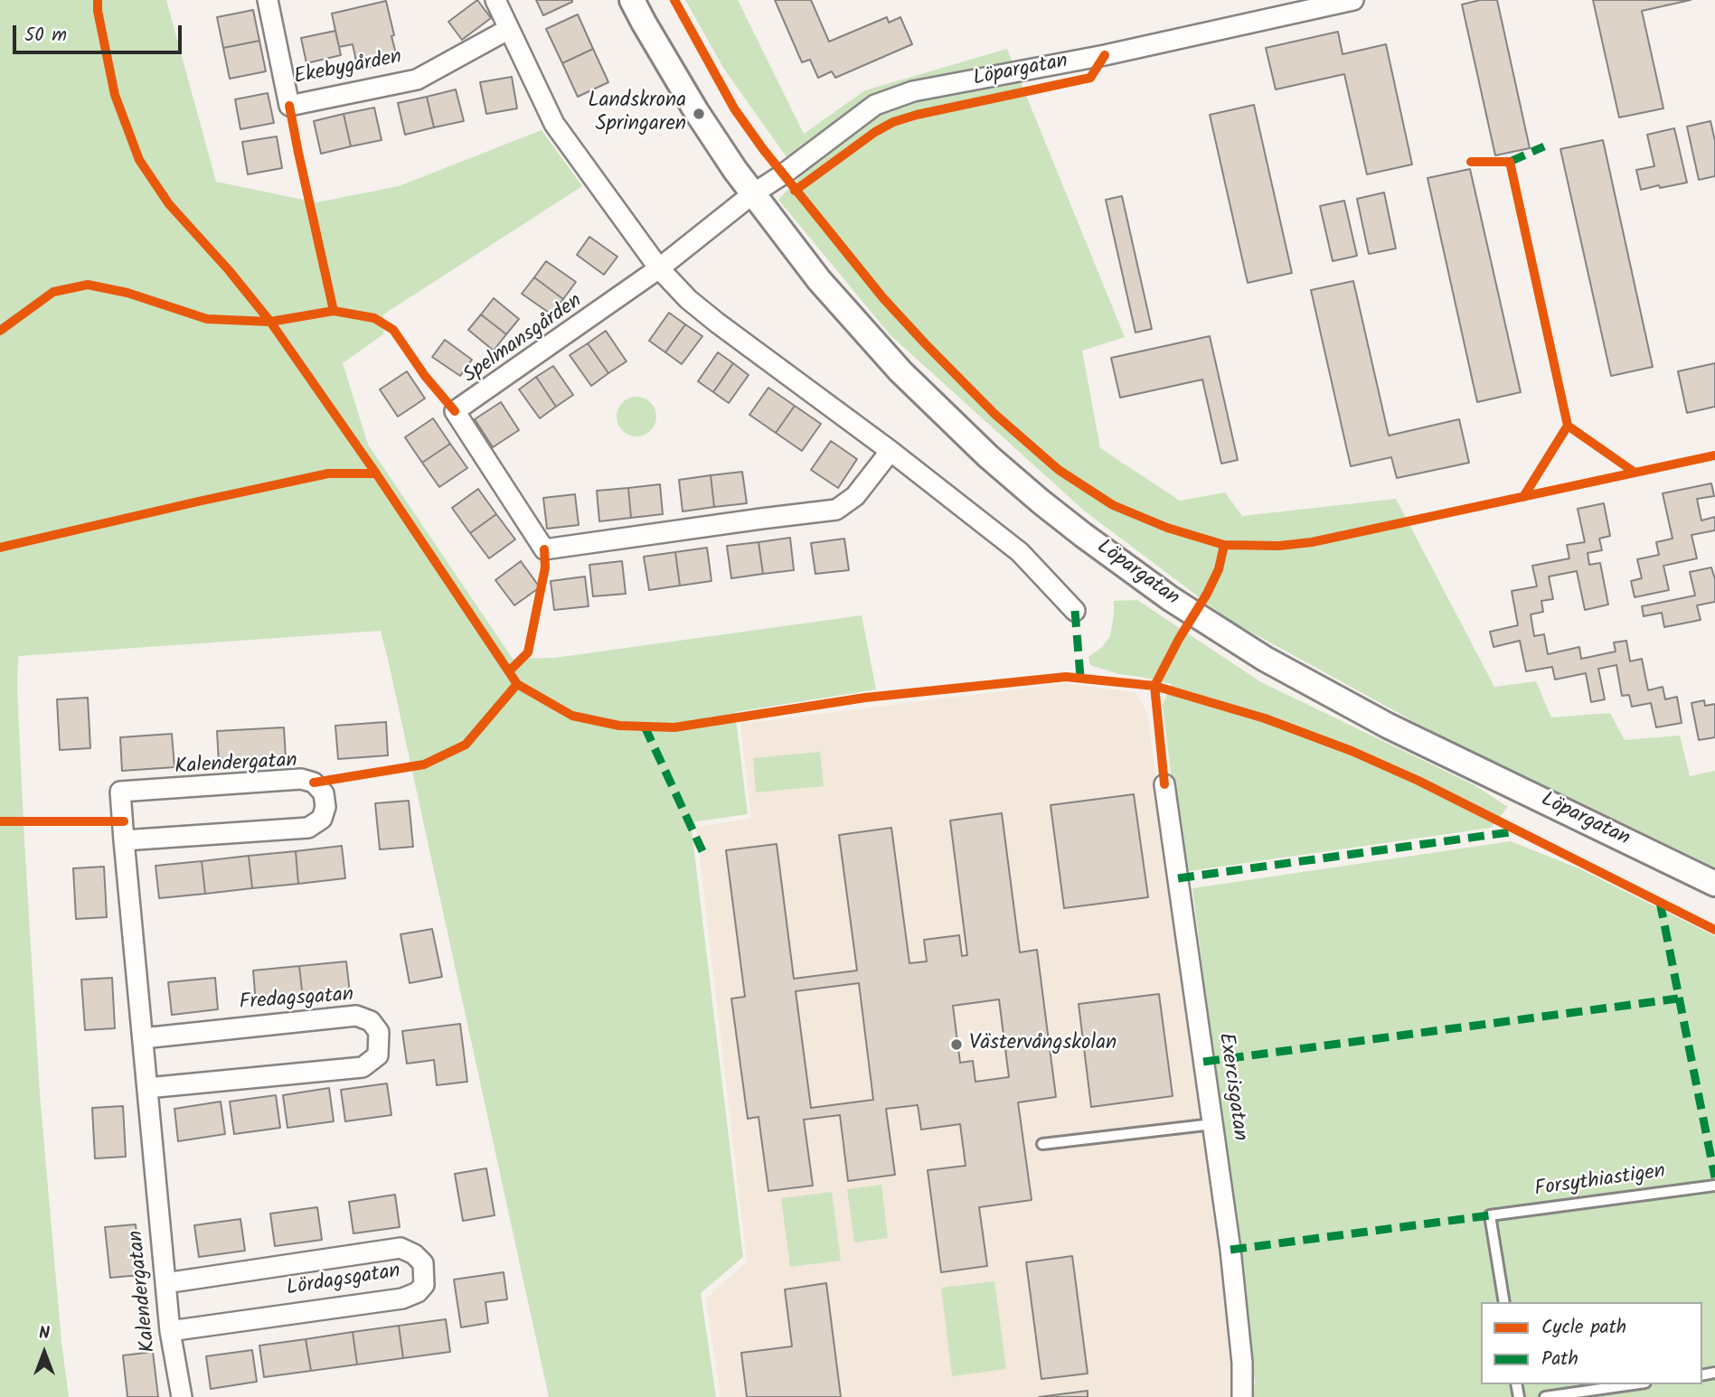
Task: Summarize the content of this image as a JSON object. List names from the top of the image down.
{
  "streets": {
    "street": [
      "Ekebygården",
      "Löpargatan",
      "Spelmansgården",
      "Kalendergatan",
      "Fredagsgatan",
      "Exercisgatan",
      "Lördagsgatan"
    ],
    "lane": ["Forsythiastigen"]
  },
  "crossings": [
    ["Löpargatan", "Spelmansgården"],
    ["Kalendergatan", "Fredagsgatan"],
    ["Kalendergatan", "Lördagsgatan"]
  ],
  "places": ["Landskrona Springaren", "Västervångskolan"],
  "legend": ["Cycle path", "Path"],
  "scale_bar": "50 m",
  "north": "top"
}
